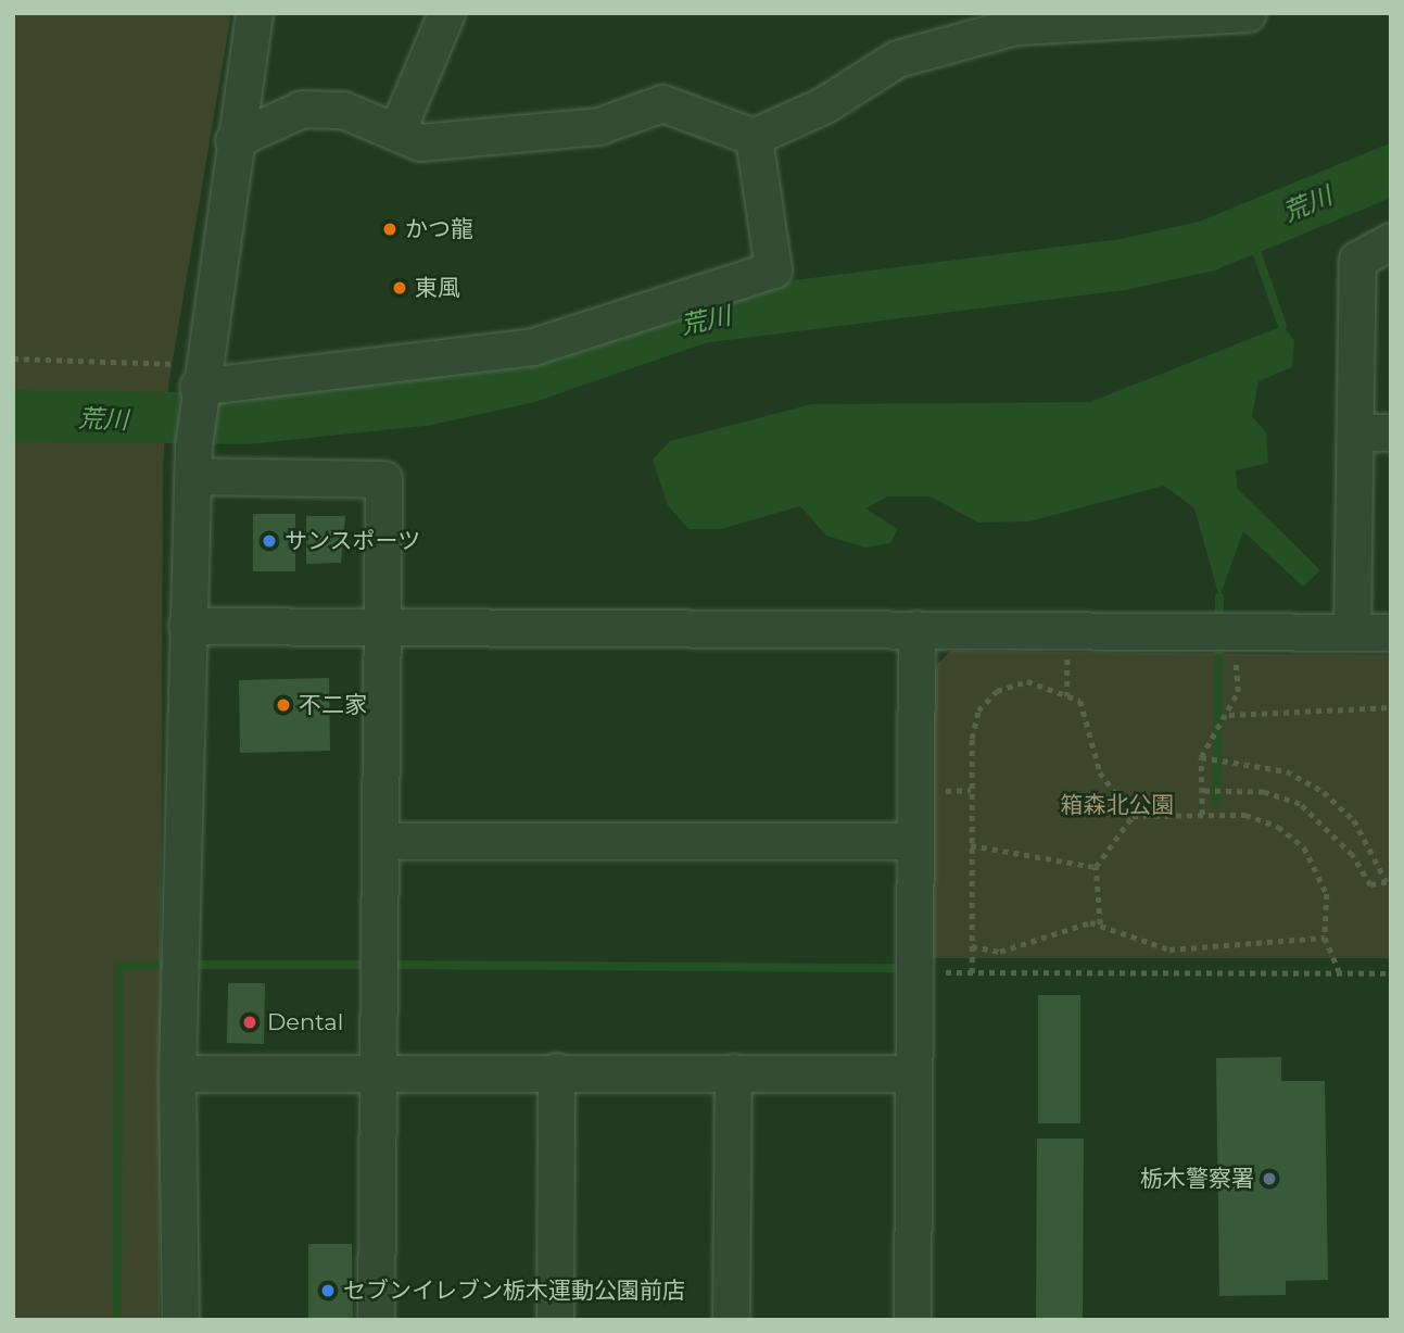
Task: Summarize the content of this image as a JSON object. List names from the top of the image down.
{
  "water": ["荒川"],
  "parks": ["箱森北公園"],
  "places": [
    "かつ龍",
    "東風",
    "サンスポーツ",
    "不二家",
    "Dental",
    "栃木警察署",
    "セブンイレブン栃木運動公園前店"
  ]
}
